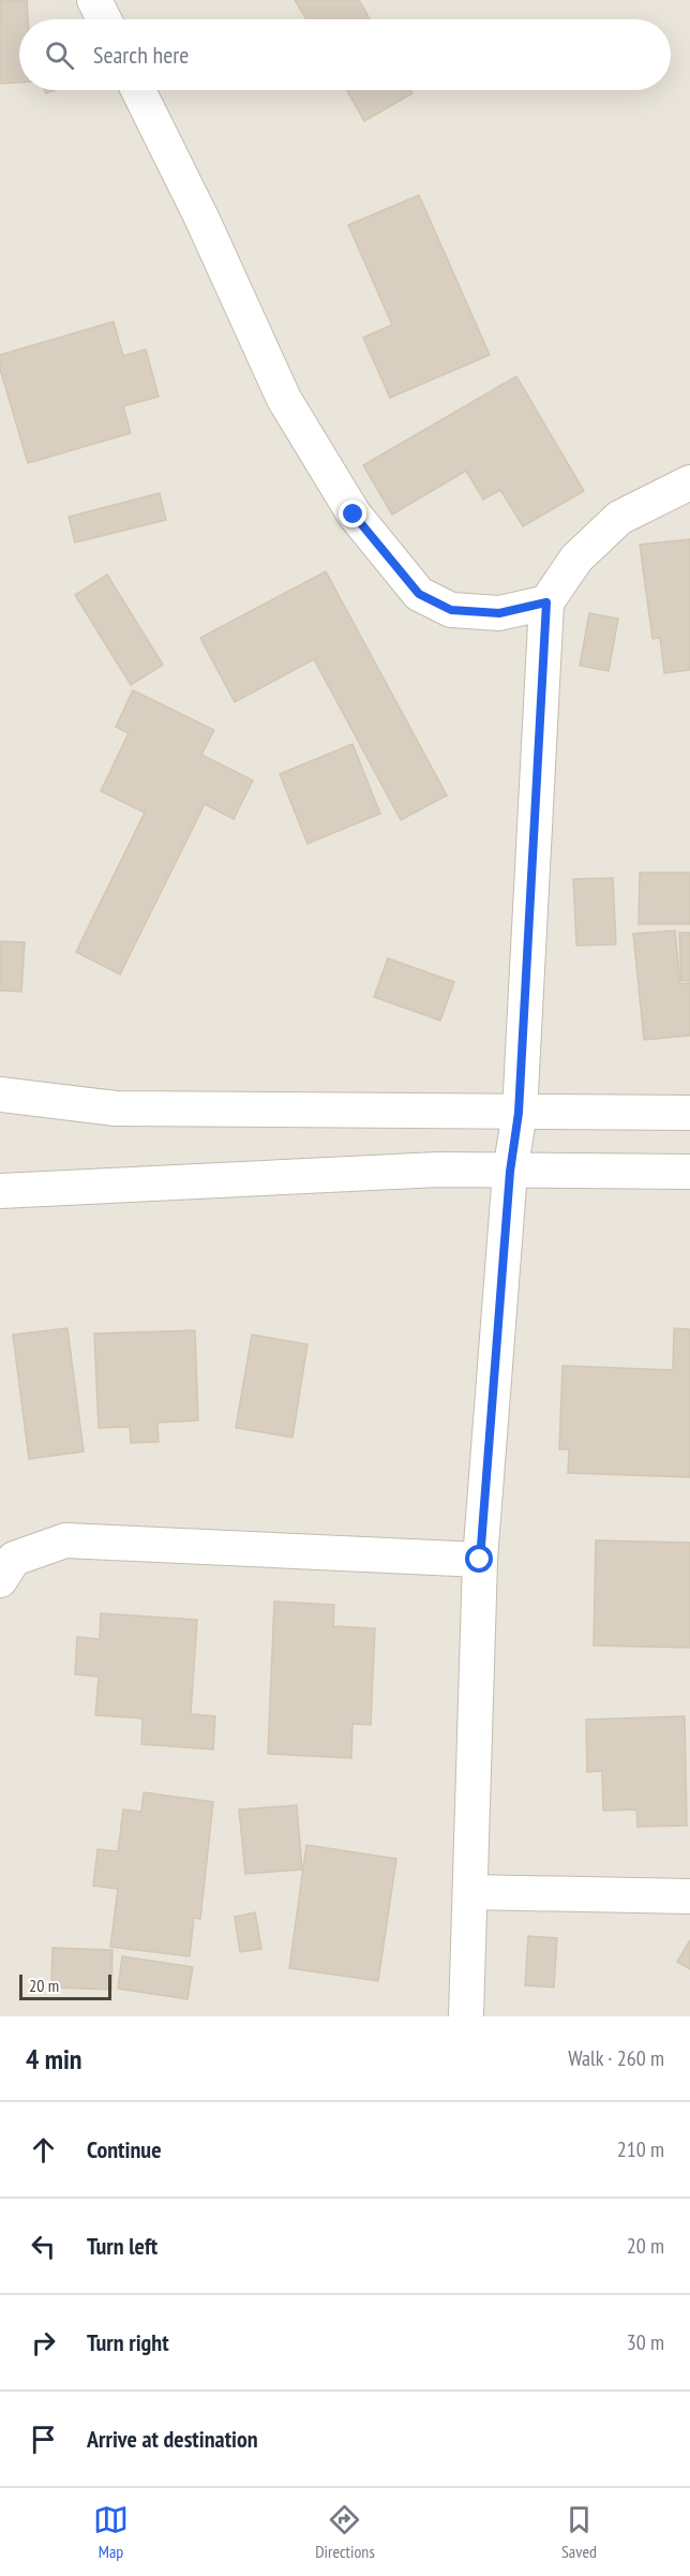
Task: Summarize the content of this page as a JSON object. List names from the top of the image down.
{
  "scale_bar": "20 m",
  "page": {
    "search": "Search here",
    "scale": "20 m",
    "heading": ["4 min", "Walk · 260 m"],
    "list": [
      ["Continue", "210 m"],
      ["Turn left", "20 m"],
      ["Turn right", "30 m"],
      "Arrive at destination"
    ],
    "nav": ["Map", "Directions", "Saved"]
  }
}
